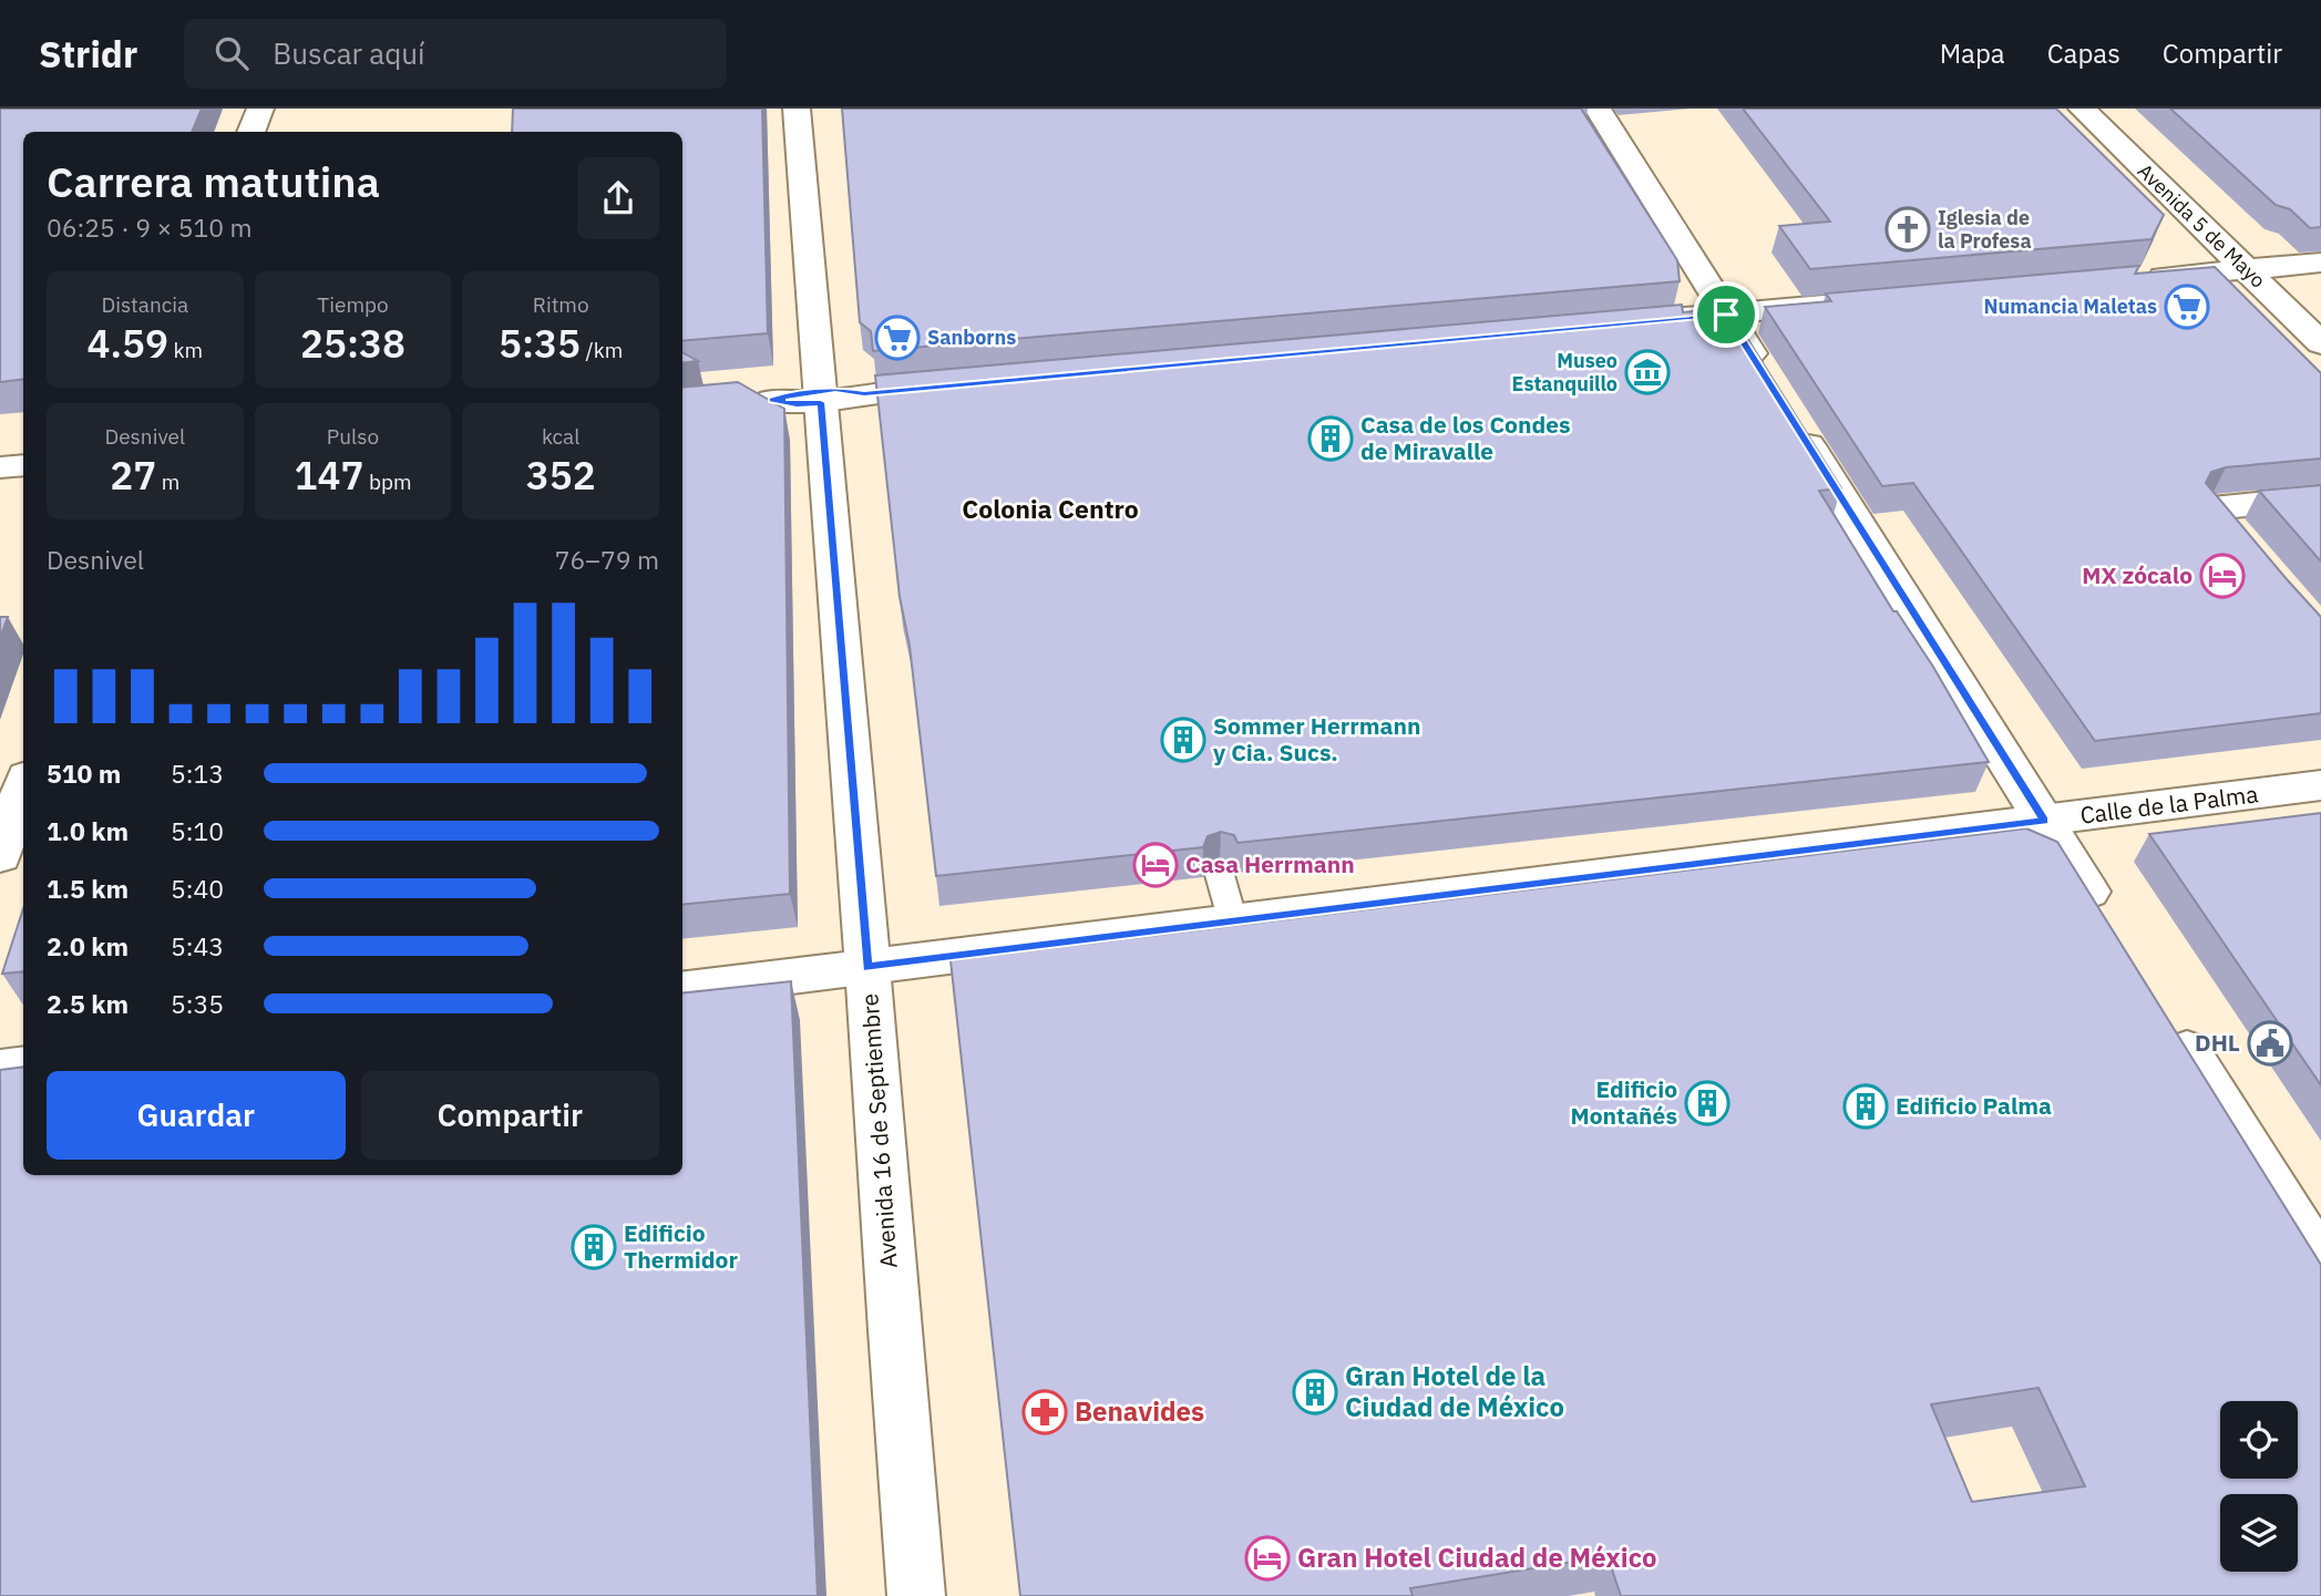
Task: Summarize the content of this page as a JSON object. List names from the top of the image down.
{
  "streets": {
    "street": ["Avenida 5 de Mayo", "Calle de la Palma", "Avenida 16 de Septiembre"]
  },
  "crossings": [
    ["Calle de la Palma", "Avenida 16 de Septiembre"]
  ],
  "districts": ["Colonia Centro"],
  "places": {
    "church": ["Iglesia de la Profesa"],
    "supermarket": ["Numancia Maletas", "Sanborns"],
    "museum": ["Museo Estanquillo"],
    "building": [
      "Casa de los Condes de Miravalle",
      "Sommer Herrmann y Cia. Sucs.",
      "Edificio Montañés",
      "Edificio Palma",
      "Edificio Thermidor",
      "Gran Hotel de la Ciudad de México"
    ],
    "hotel": ["MX zócalo", "Casa Herrmann", "Gran Hotel Ciudad de México"],
    "public building": ["DHL"],
    "pharmacy": ["Benavides"]
  },
  "page": {
    "header": "Stridr",
    "search": "Buscar aquí",
    "nav": ["Mapa", "Capas", "Compartir"],
    "heading": ["Carrera matutina", "06:25 · 9 × 510 m"],
    "stats": [
      ["Distancia", "4.59 km"],
      ["Tiempo", "25:38"],
      ["Ritmo", "5:35 /km"],
      ["Desnivel", "27 m"],
      ["Pulso", "147 bpm"],
      ["kcal", "352"]
    ],
    "chart": ["Desnivel", "76–79 m"],
    "list": [
      {
        "name": "510 m",
        "note": "5:13"
      },
      {
        "name": "1.0 km",
        "note": "5:10"
      },
      {
        "name": "1.5 km",
        "note": "5:40"
      },
      {
        "name": "2.0 km",
        "note": "5:43"
      },
      {
        "name": "2.5 km",
        "note": "5:35"
      }
    ],
    "buttons": ["Guardar", "Compartir"]
  }
}
